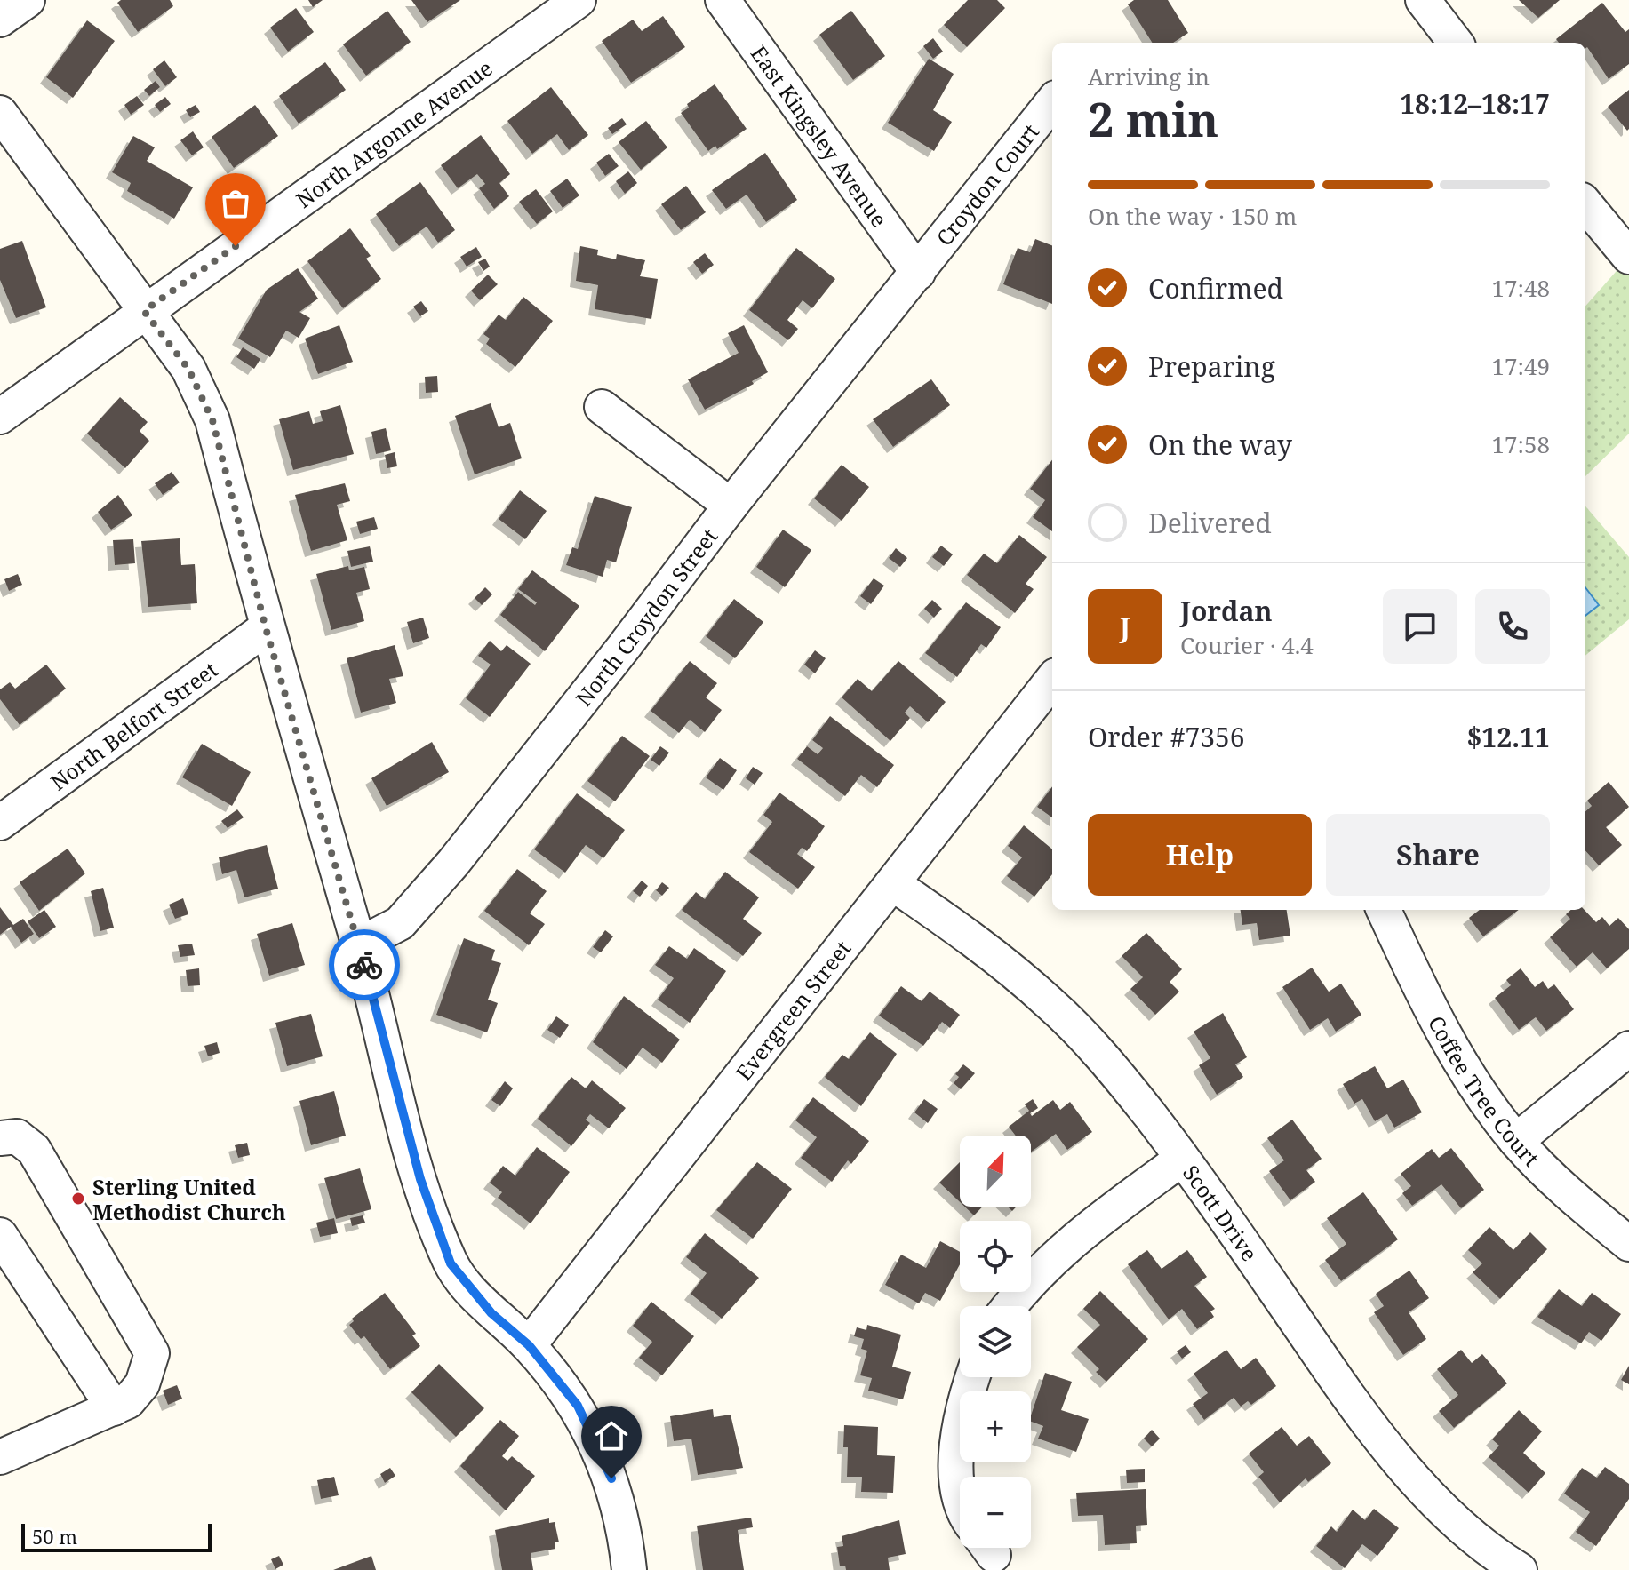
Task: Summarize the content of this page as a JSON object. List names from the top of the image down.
{
  "streets": {
    "street": [
      "North Argonne Avenue",
      "East Kingsley Avenue",
      "Croydon Court",
      "North Croydon Street",
      "North Belfort Street",
      "Evergreen Street",
      "Coffee Tree Court",
      "Scott Drive"
    ]
  },
  "crossings": [
    ["East Kingsley Avenue", "Croydon Court"],
    ["East Kingsley Avenue", "North Croydon Street"],
    ["Croydon Court", "North Croydon Street"],
    ["Evergreen Street", "Scott Drive"]
  ],
  "places": ["Sterling United Methodist Church"],
  "scale_bar": "50 m",
  "north": "top right",
  "page": {
    "heading": ["2 min", "Arriving in", "18:12–18:17"],
    "panel": [
      "Jordan",
      "Courier · 4.4",
      "Order #7356",
      "$12.11"
    ],
    "bar": "On the way · 150 m",
    "list": [
      ["Confirmed", "17:48"],
      ["Preparing", "17:49"],
      ["On the way", "17:58"],
      "Delivered"
    ],
    "round": "J",
    "buttons": ["Help", "Share"],
    "map_buttons": ["+", "−"],
    "scale": "50 m"
  }
}
